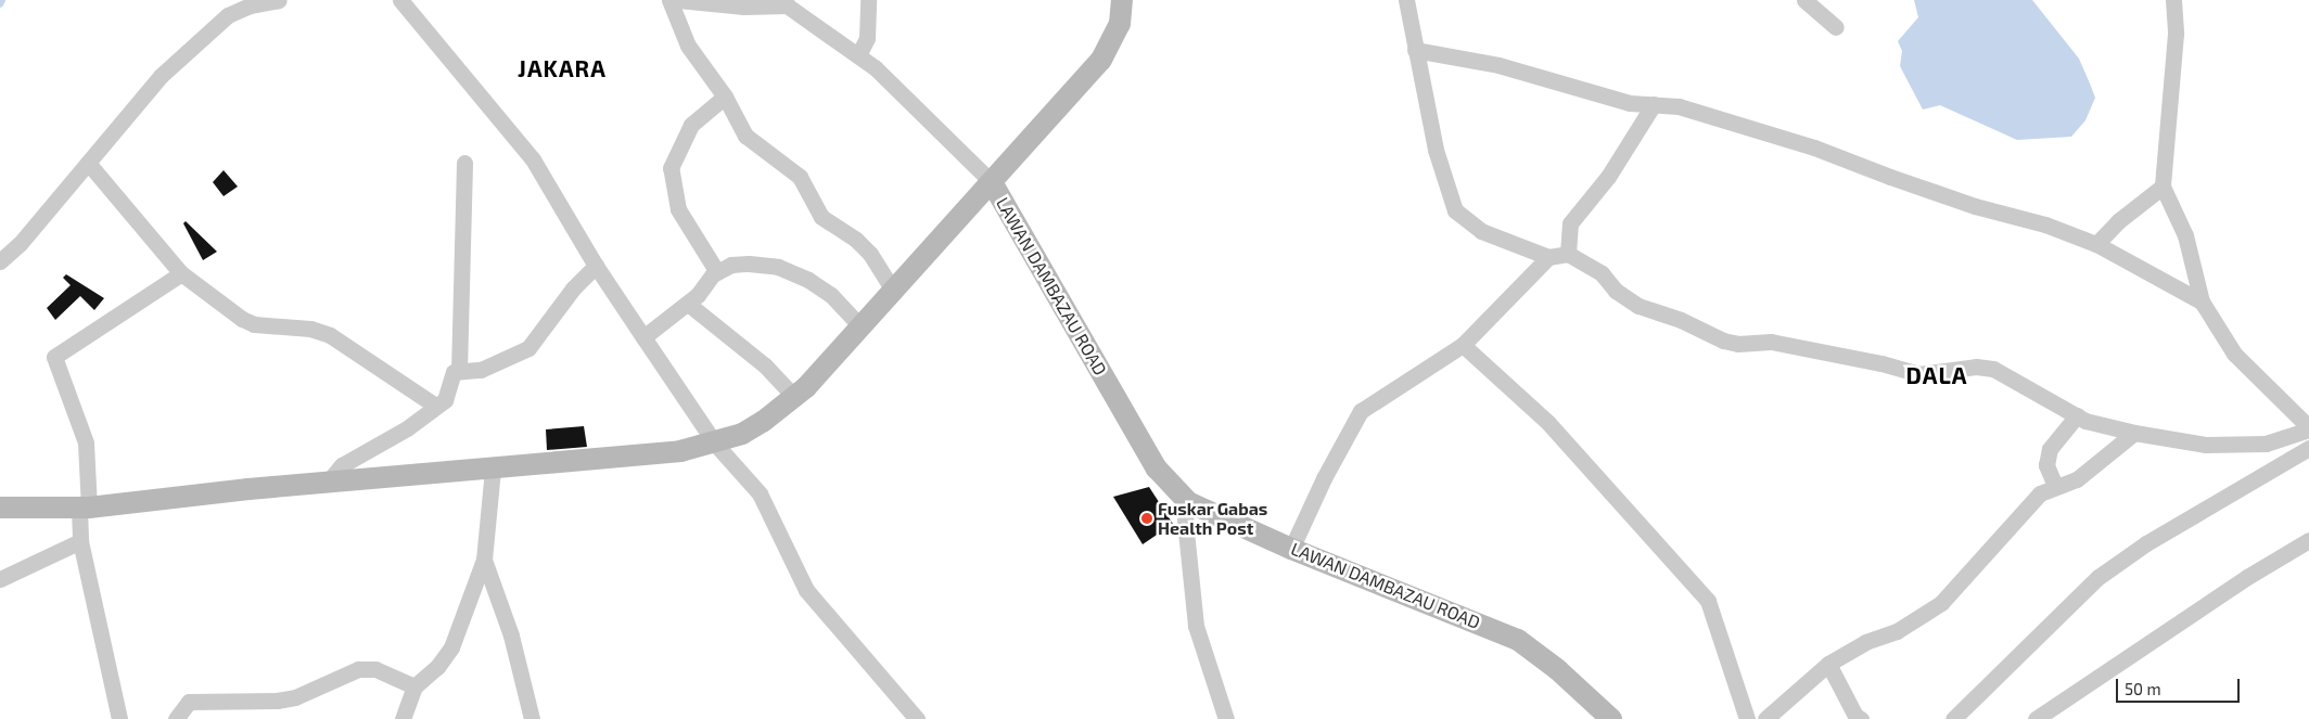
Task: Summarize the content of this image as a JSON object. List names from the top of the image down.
{
  "streets": {
    "main road": ["LAWAN DAMBAZAU ROAD"]
  },
  "districts": ["JAKARA", "DALA"],
  "places": ["Fuskar Gabas Health Post"],
  "scale_bar": "50 m"
}
